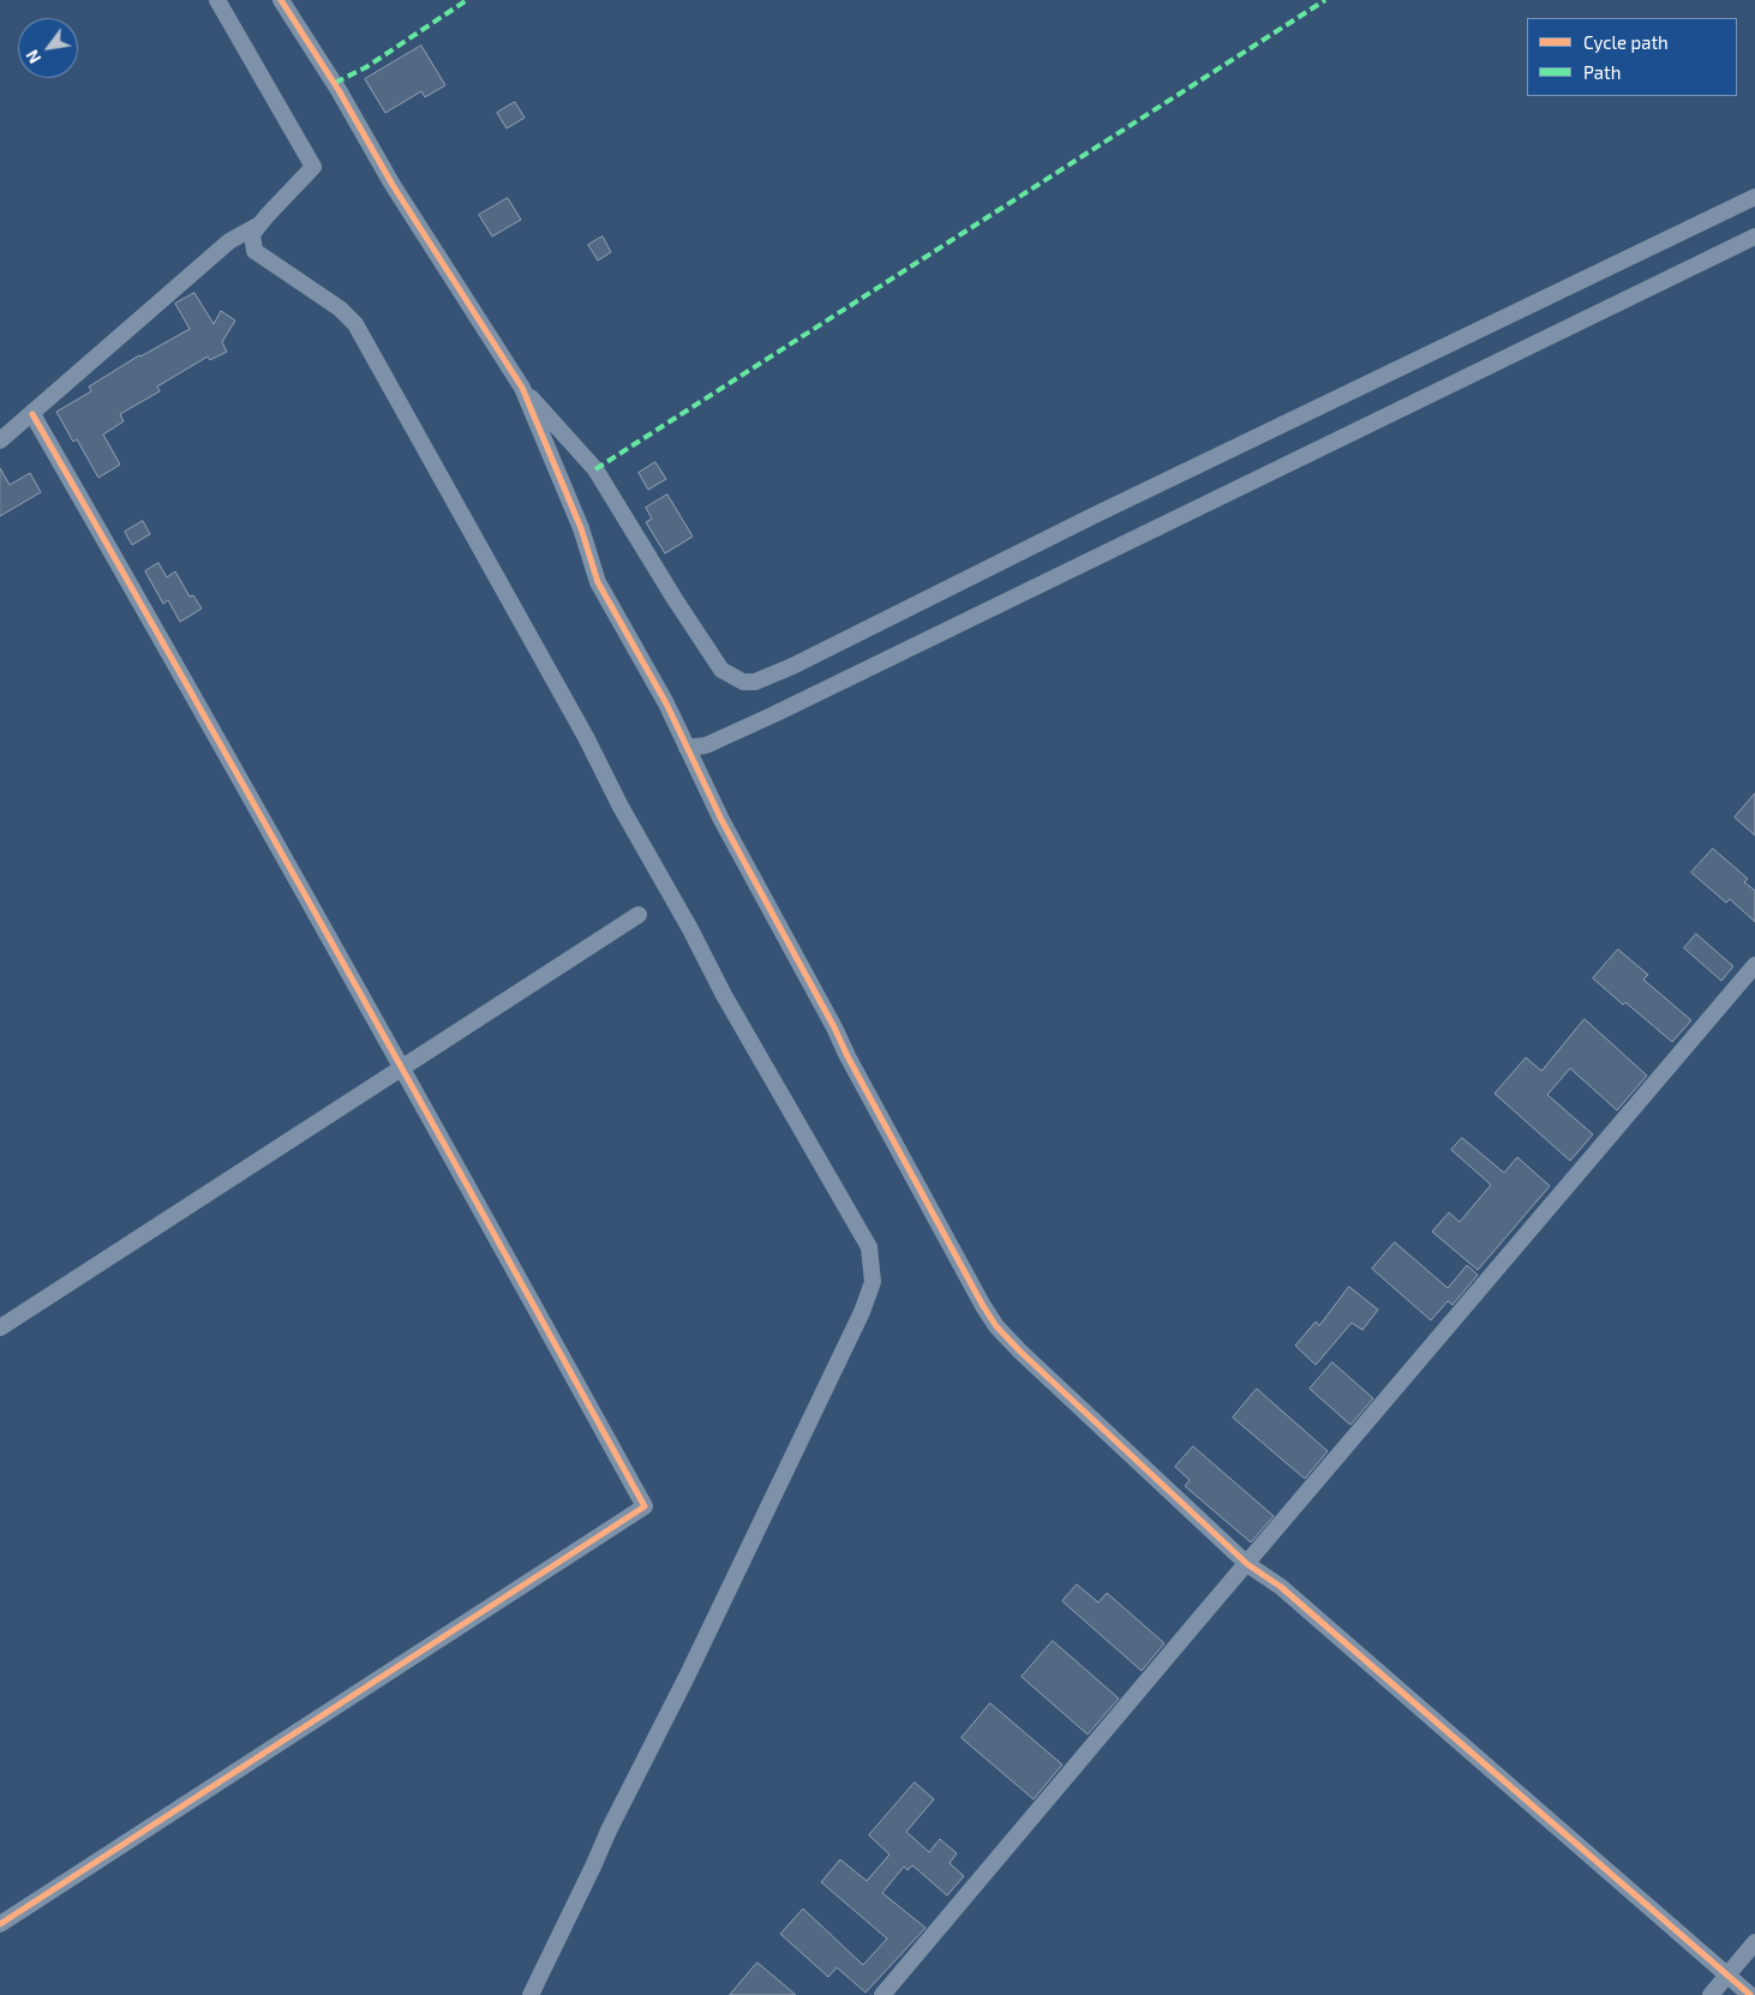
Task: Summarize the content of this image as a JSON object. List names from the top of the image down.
{
  "legend": ["Cycle path", "Path"],
  "north": "bottom left"
}
